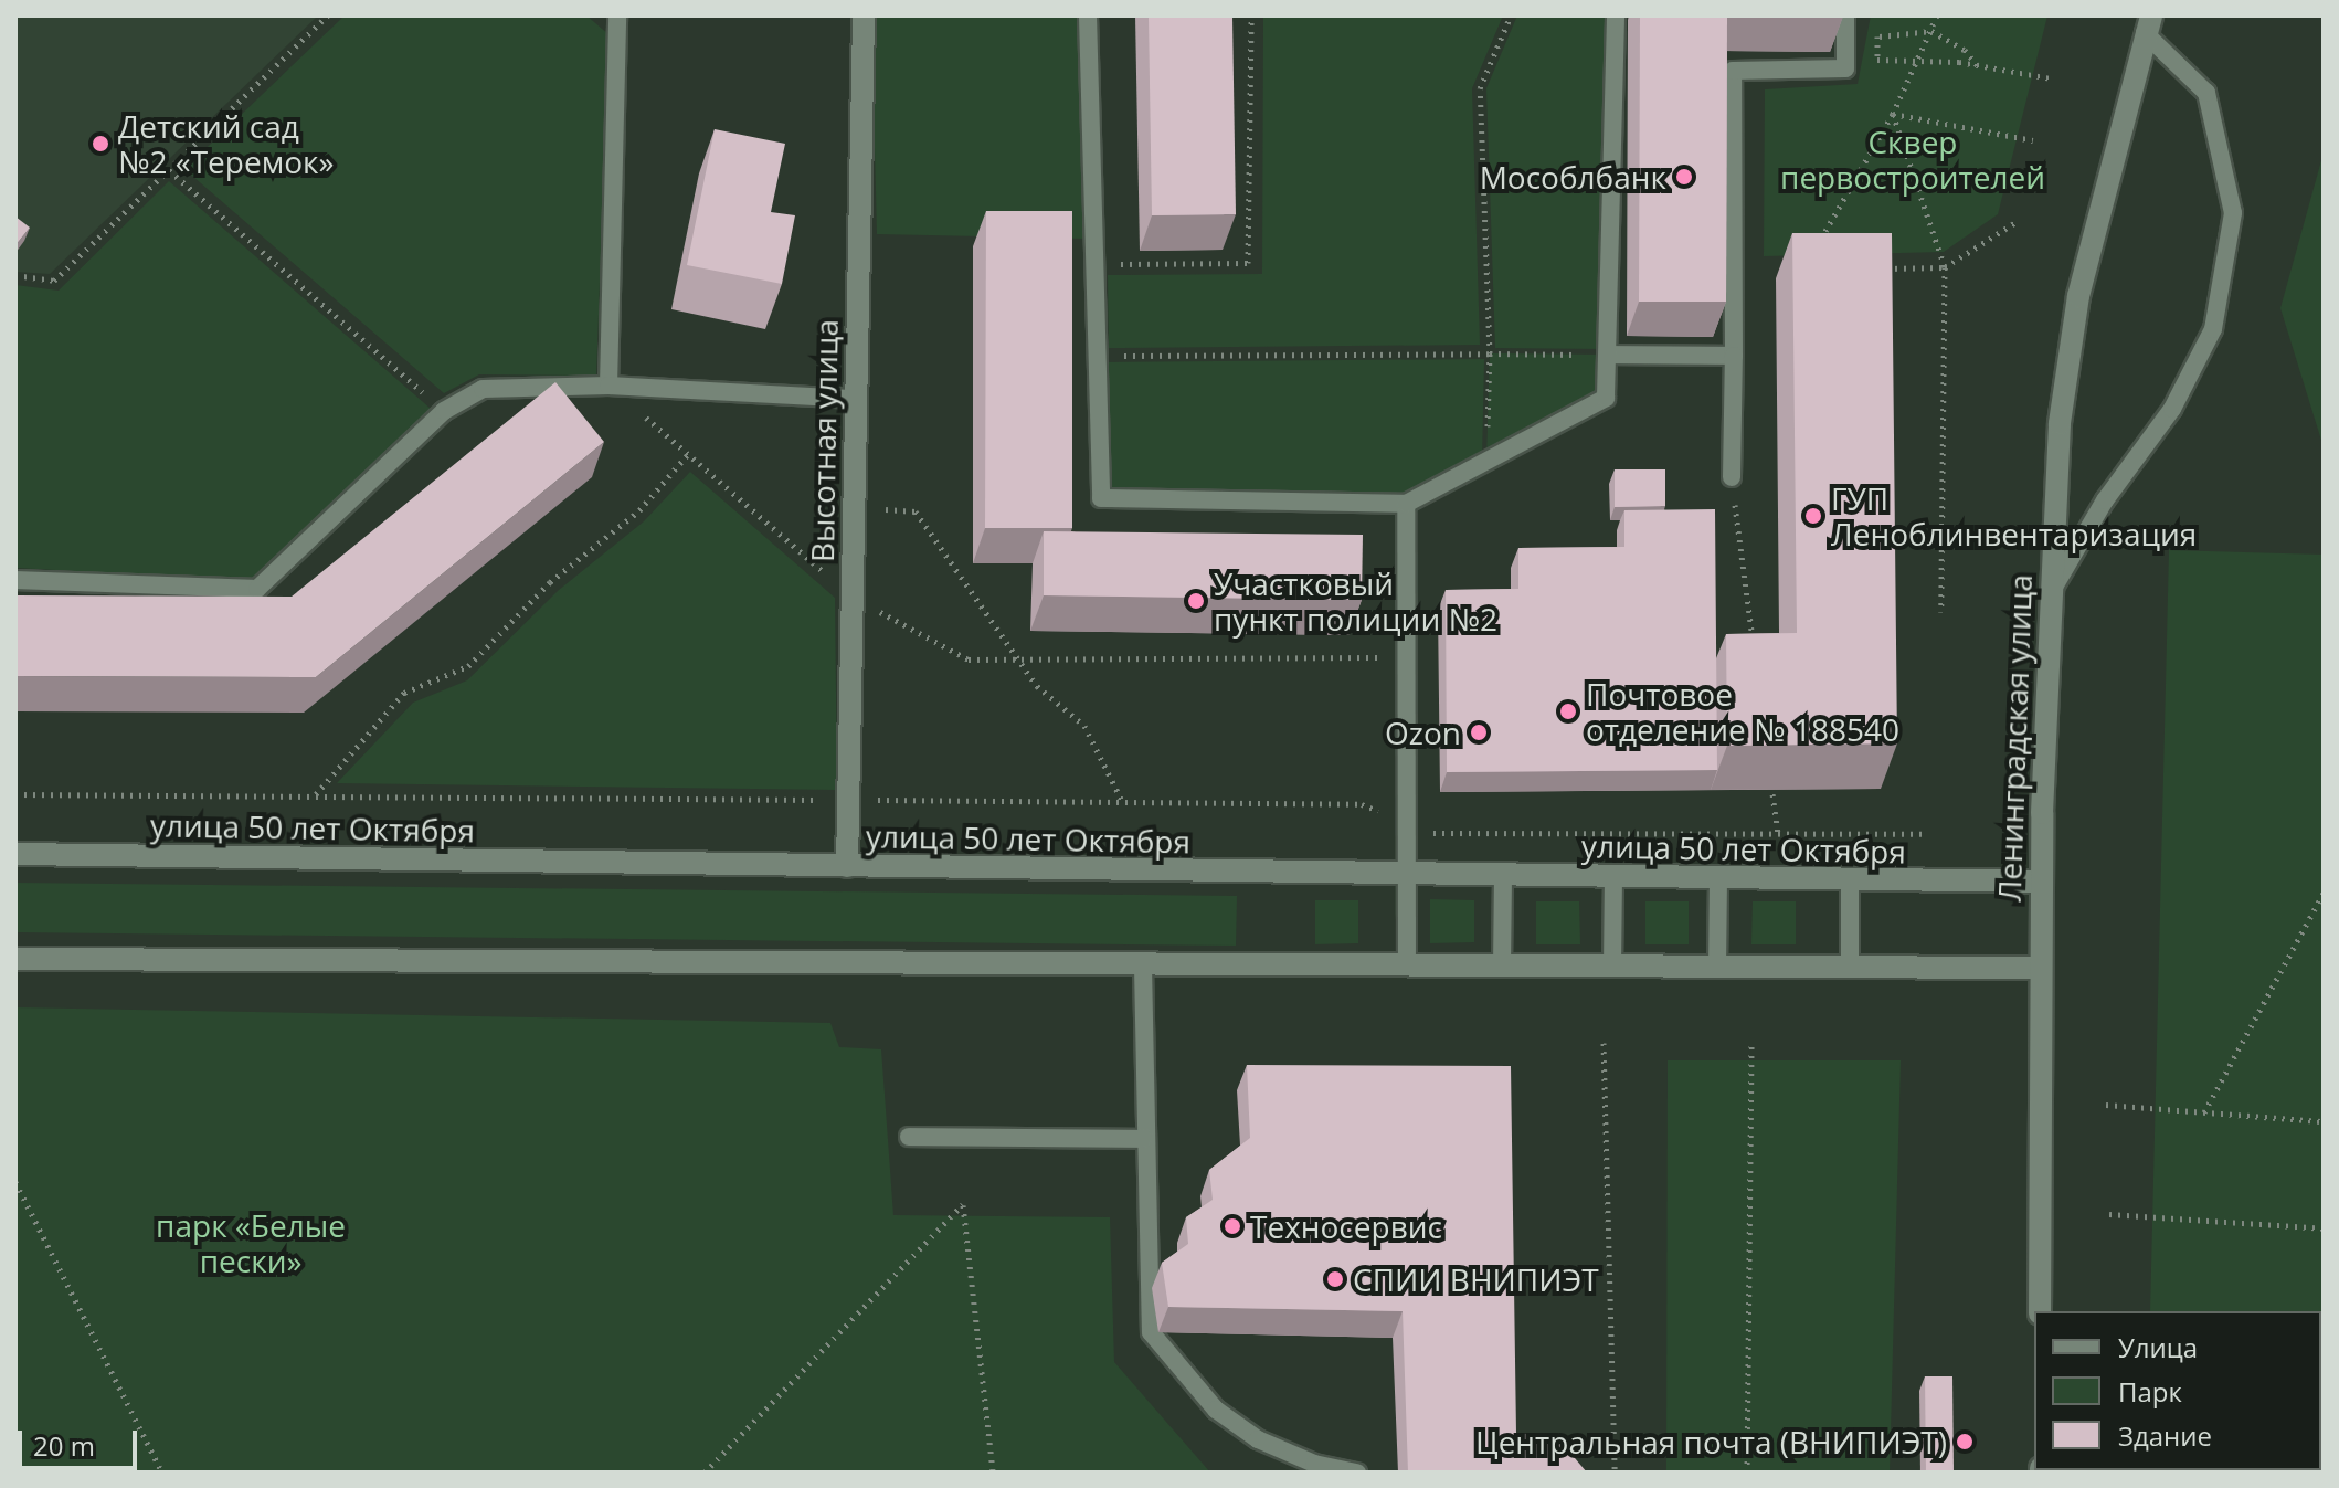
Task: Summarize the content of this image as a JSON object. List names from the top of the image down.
{
  "streets": {
    "street": ["Высотная улица", "Ленинградская улица", "улица 50 лет Октября"]
  },
  "crossings": [
    ["Высотная улица", "улица 50 лет Октября"],
    ["Ленинградская улица", "улица 50 лет Октября"]
  ],
  "parks": ["Сквер первостроителей", "парк «Белые пески»"],
  "places": [
    "Детский сад №2 «Теремок»",
    "Мособлбанк",
    "ГУП Леноблинвентаризация",
    "Участковый пункт полиции №2",
    "Почтовое отделение № 188540",
    "Ozon",
    "Техносервис",
    "СПИИ ВНИПИЭТ",
    "Центральная почта (ВНИПИЭТ)"
  ],
  "legend": ["Улица", "Парк", "Здание"],
  "scale_bar": "20 m"
}
